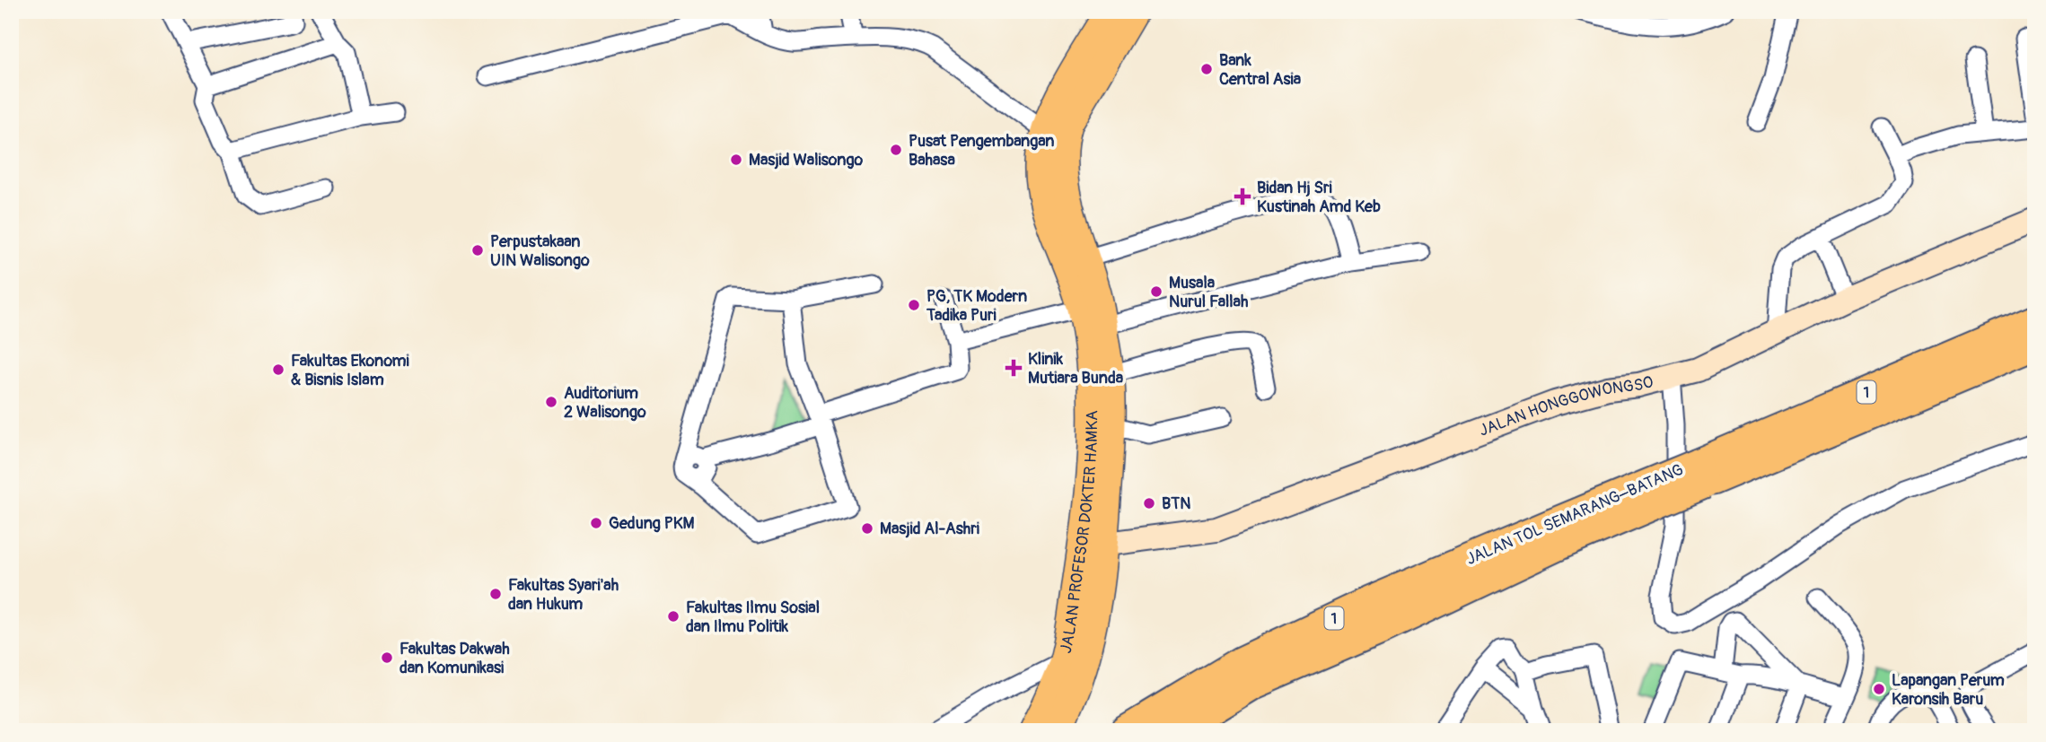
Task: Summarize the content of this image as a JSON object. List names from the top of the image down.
{
  "streets": {
    "highway": ["1", "JALAN TOL SEMARANG–BATANG"],
    "main road": ["JALAN PROFESOR DOKTER HAMKA"],
    "street": ["JALAN HONGGOWONGSO"]
  },
  "crossings": [
    ["JALAN HONGGOWONGSO", "JALAN PROFESOR DOKTER HAMKA"]
  ],
  "places": {
    "other": [
      "Bank Central Asia",
      "Pusat Pengembangan Bahasa",
      "Masjid Walisongo",
      "Perpustakaan UIN Walisongo",
      "Musala Nurul Fallah",
      "PG, TK Modern Tadika Puri",
      "Fakultas Ekonomi & Bisnis Islam",
      "Auditorium 2 Walisongo",
      "BTN",
      "Gedung PKM",
      "Masjid Al-Ashri",
      "Fakultas Syari'ah dan Hukum",
      "Fakultas Ilmu Sosial dan Ilmu Politik",
      "Fakultas Dakwah dan Komunikasi",
      "Lapangan Perum Karonsih Baru"
    ],
    "health": ["Bidan Hj Sri Kustinah Amd Keb", "Klinik Mutiara Bunda"]
  }
}
